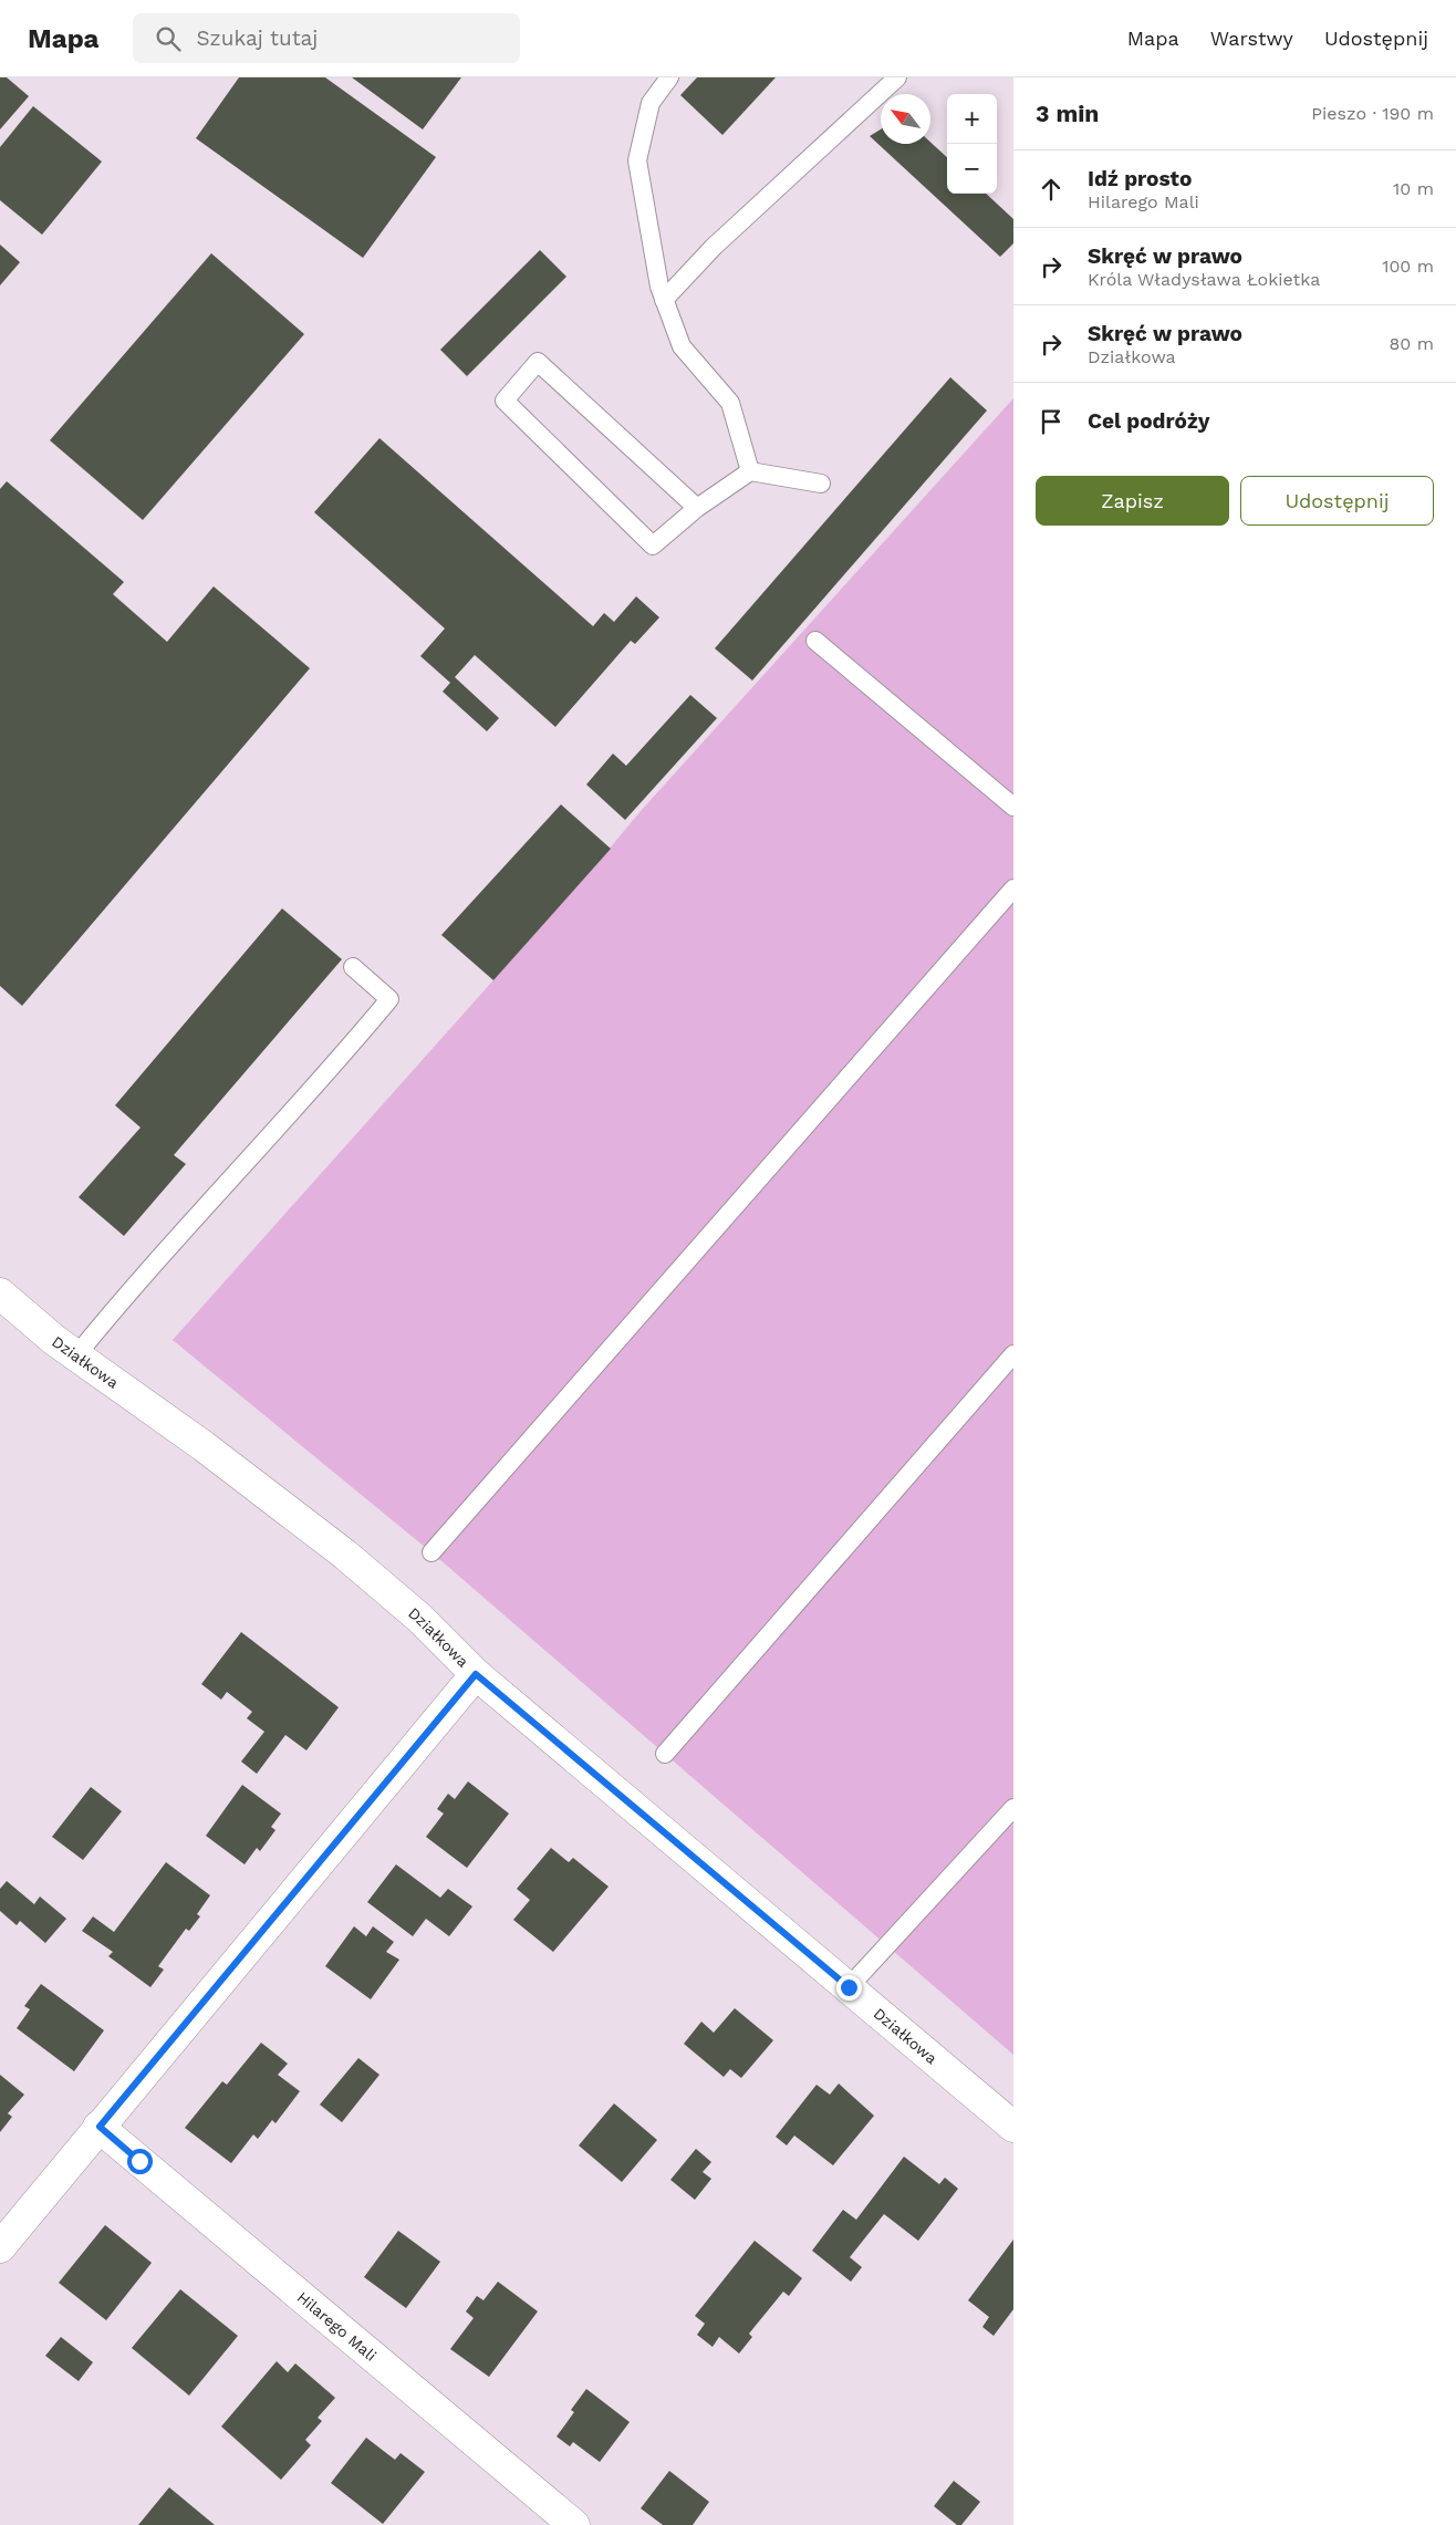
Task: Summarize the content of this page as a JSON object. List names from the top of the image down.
{
  "streets": {
    "street": ["Działkowa", "Hilarego Mali"]
  },
  "north": "top left",
  "page": {
    "header": "Mapa",
    "search": "Szukaj tutaj",
    "nav": ["Mapa", "Warstwy", "Udostępnij"],
    "heading": ["3 min", "Pieszo · 190 m"],
    "map_buttons": ["+", "−"],
    "list": [
      ["Idź prosto", "Hilarego Mali", "10 m"],
      ["Skręć w prawo", "Króla Władysława Łokietka", "100 m"],
      ["Skręć w prawo", "Działkowa", "80 m"],
      "Cel podróży"
    ],
    "buttons": ["Zapisz", "Udostępnij"]
  }
}
